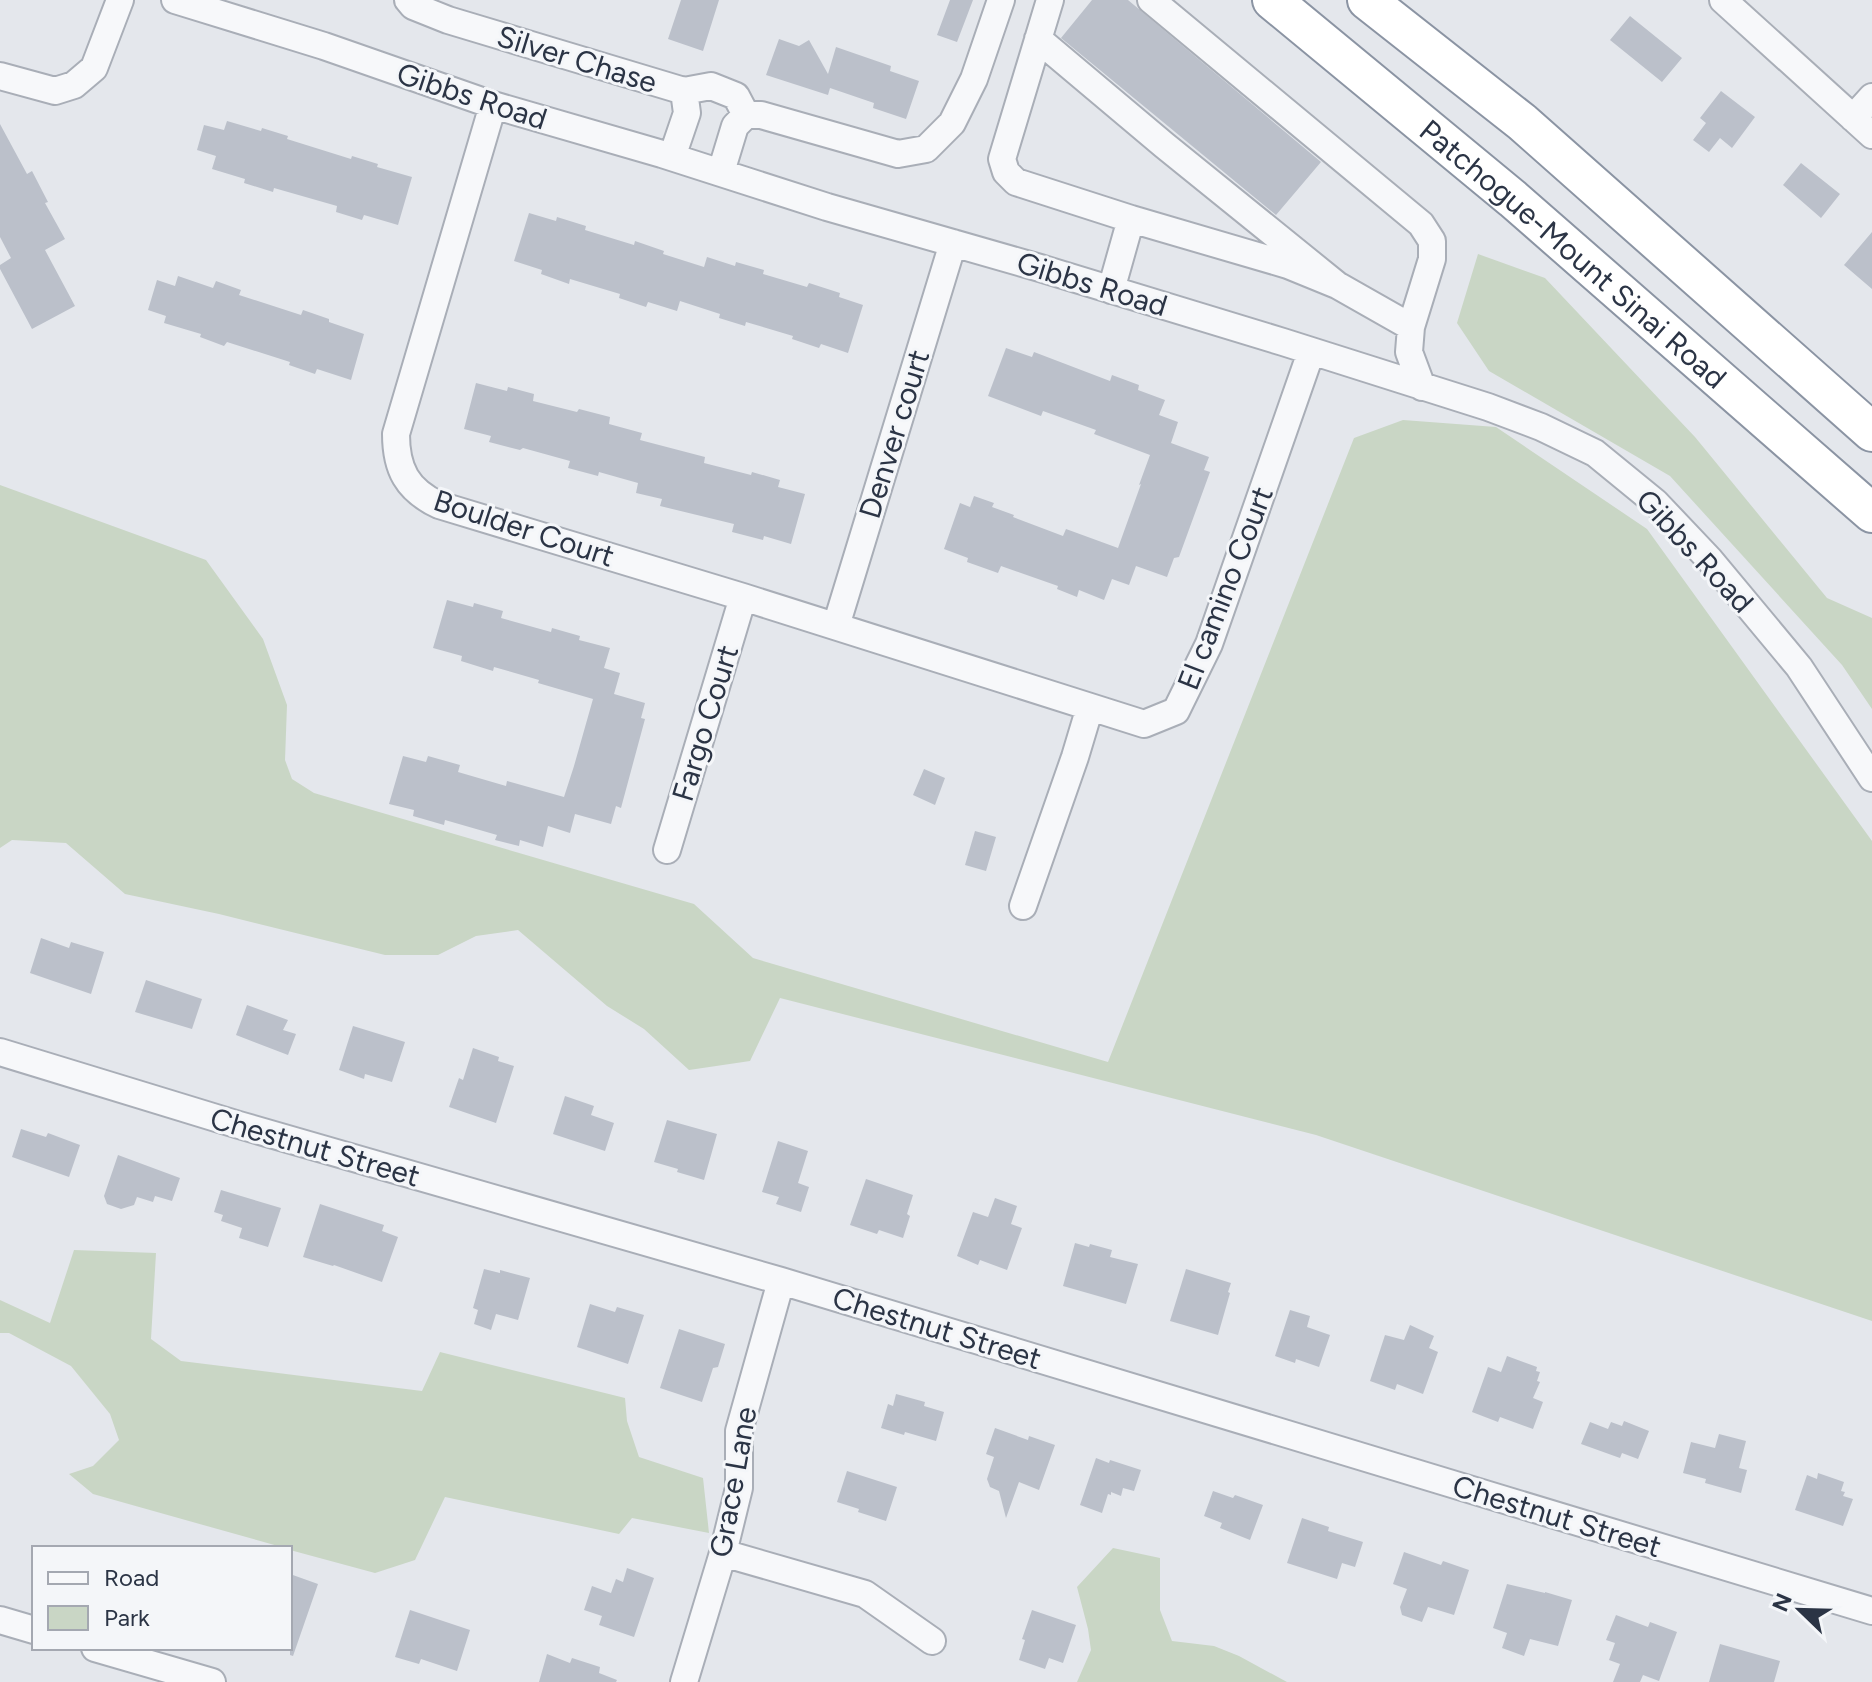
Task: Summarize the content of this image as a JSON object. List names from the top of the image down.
{
  "streets": {
    "highway": ["Patchogue-Mount Sinai Road"],
    "street": [
      "Silver Chase",
      "Gibbs Road",
      "Denver court",
      "Boulder Court",
      "El camino Court",
      "Fargo Court",
      "Chestnut Street",
      "Grace Lane"
    ]
  },
  "crossings": [
    ["Silver Chase", "Gibbs Road"],
    ["Gibbs Road", "Denver court"],
    ["Gibbs Road", "Boulder Court"],
    ["Gibbs Road", "El camino Court"],
    ["Denver court", "Boulder Court"],
    ["Denver court", "El camino Court"],
    ["Boulder Court", "El camino Court"],
    ["Boulder Court", "Fargo Court"],
    ["Chestnut Street", "Grace Lane"]
  ],
  "legend": ["Road", "Park"],
  "north": "top left"
}
